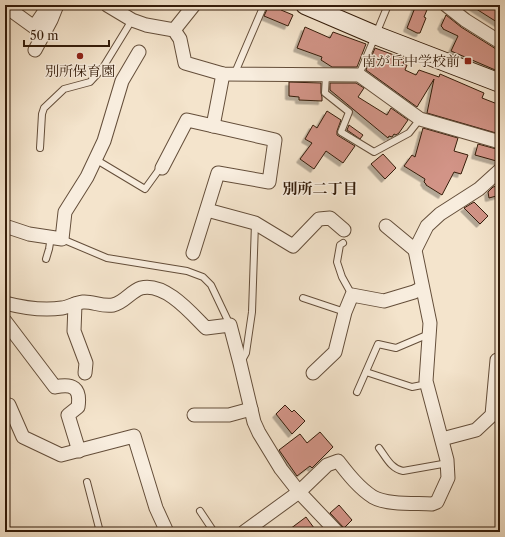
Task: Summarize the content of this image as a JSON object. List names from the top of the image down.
{
  "districts": ["別所二丁目"],
  "places": {
    "other": ["別所保育園"],
    "transit": ["南が丘中学校前"]
  },
  "scale_bar": "50 m"
}
